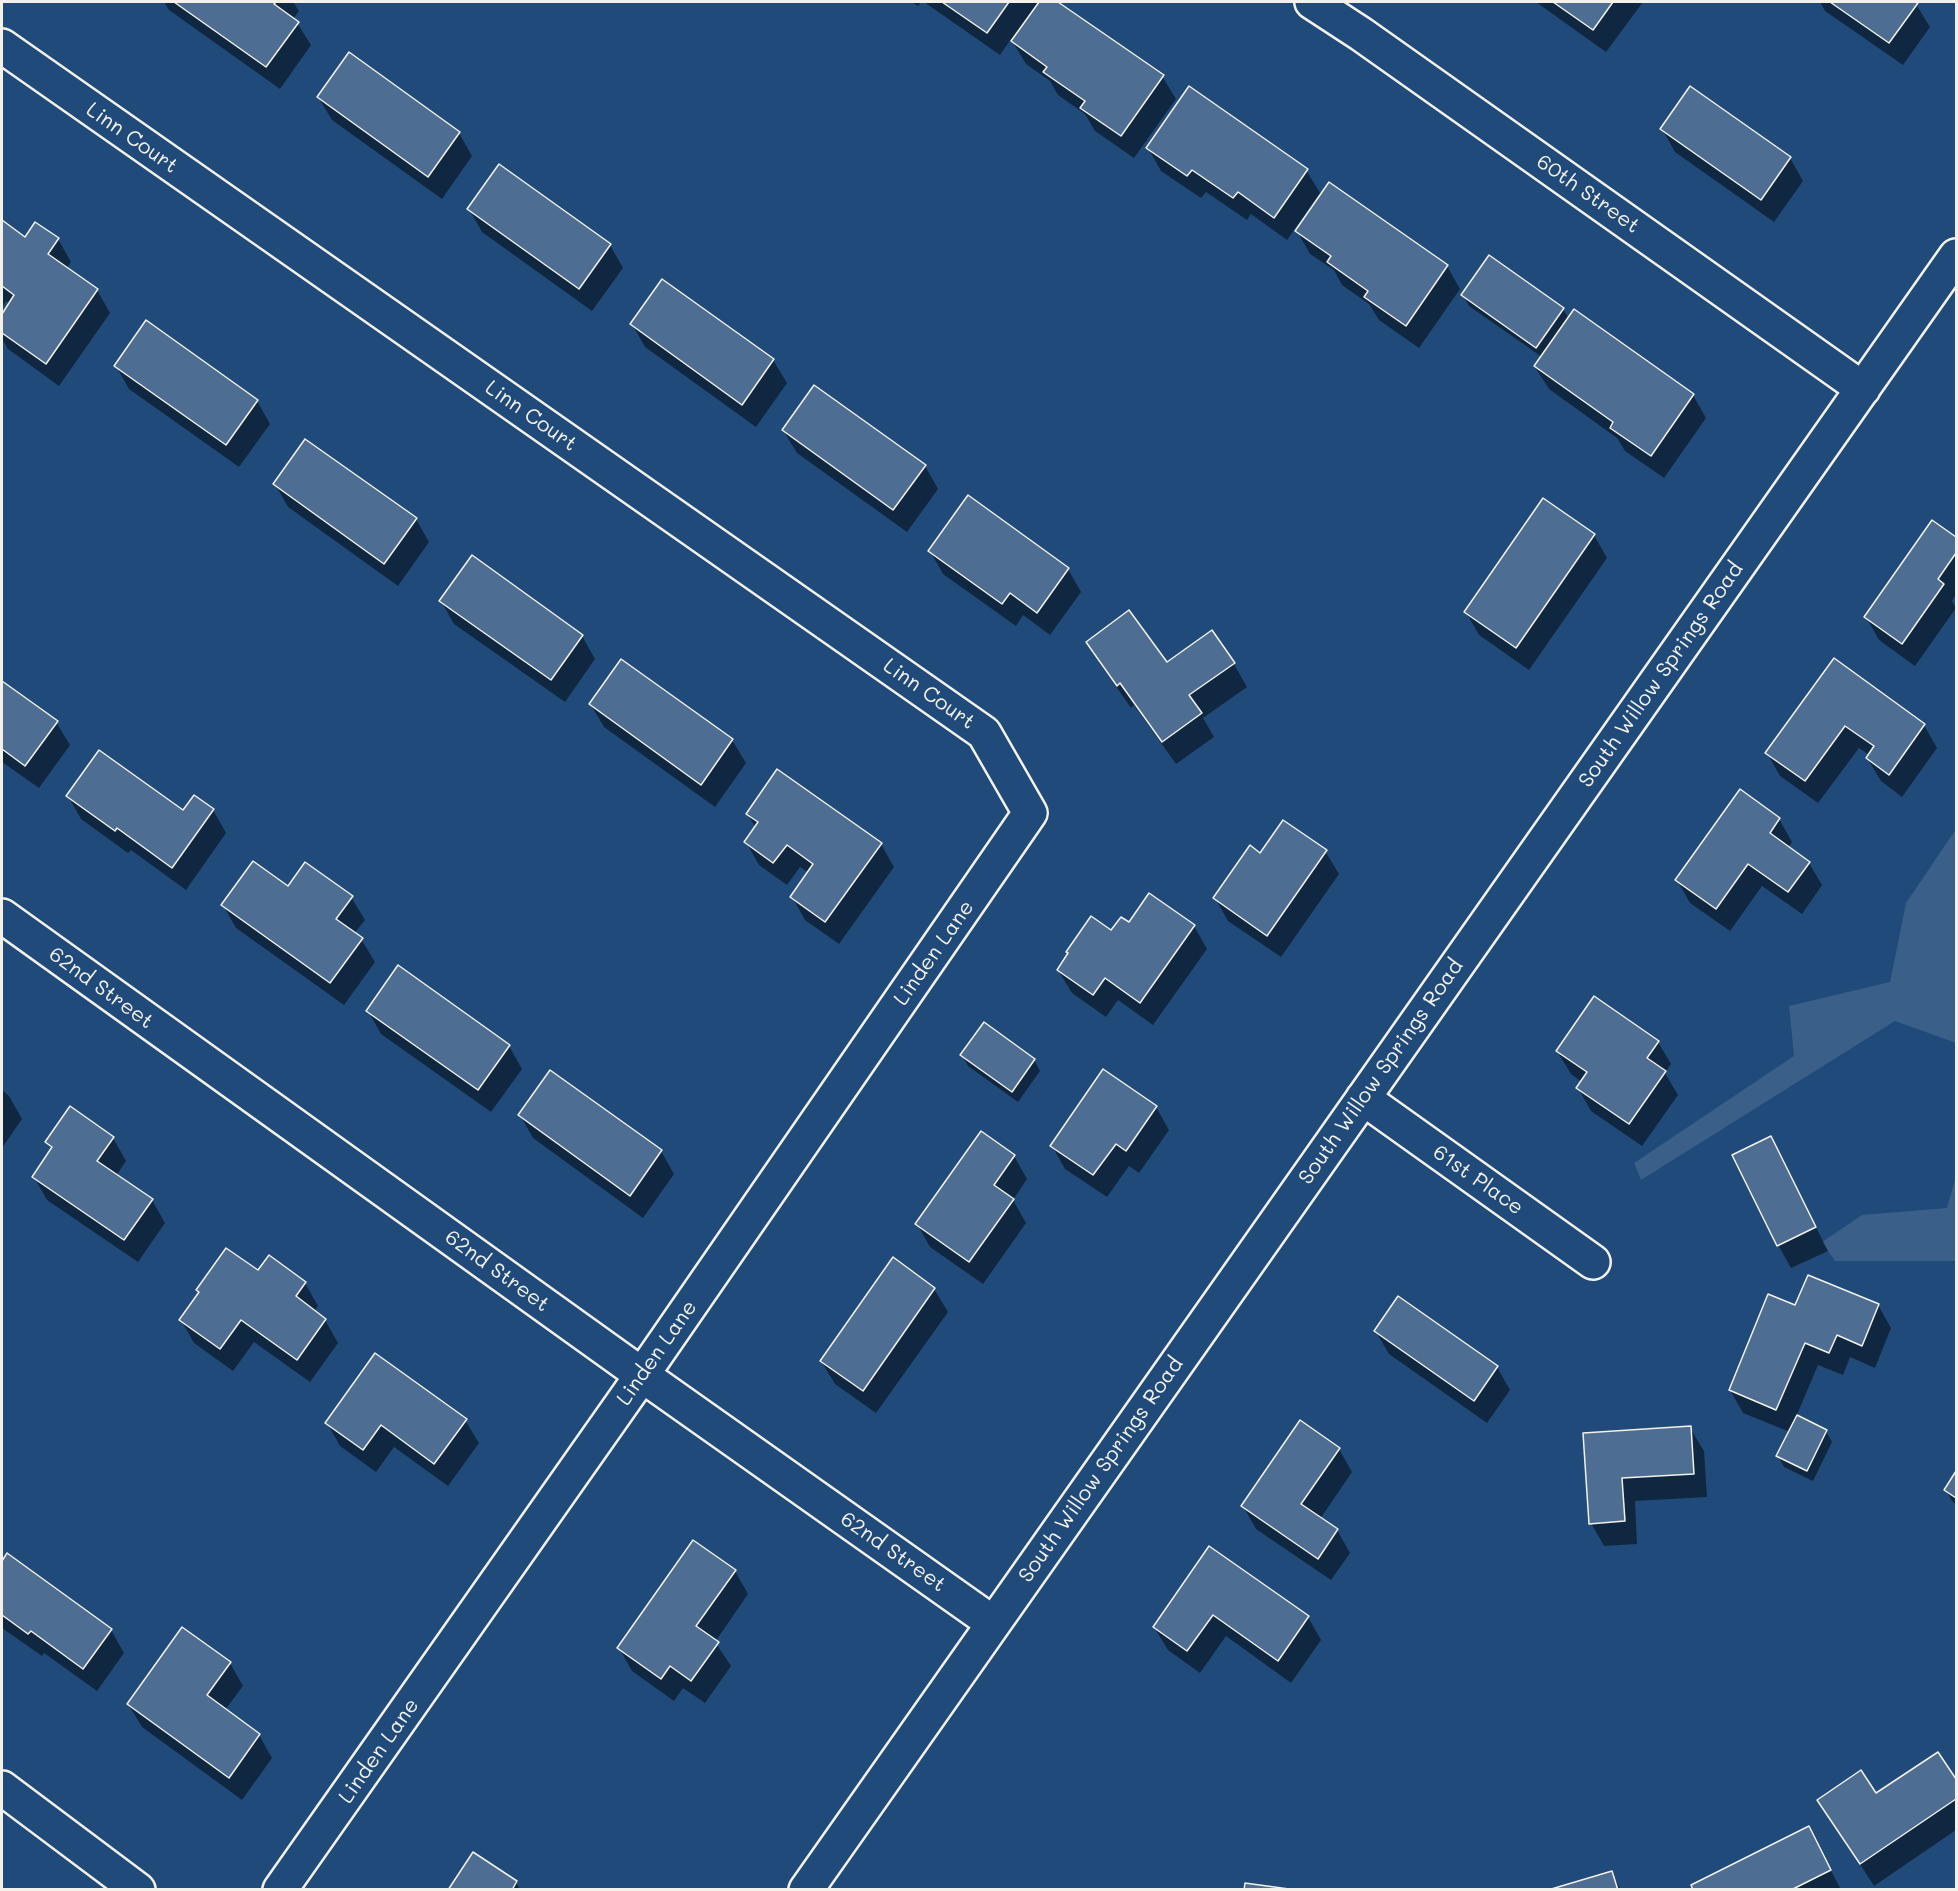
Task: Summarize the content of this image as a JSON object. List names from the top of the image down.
{
  "streets": {
    "street": [
      "Linn Court",
      "60th Street",
      "South Willow Springs Road",
      "Linden Lane",
      "62nd Street",
      "61st Place"
    ]
  },
  "crossings": [
    ["Linn Court", "Linden Lane"],
    ["60th Street", "South Willow Springs Road"],
    ["South Willow Springs Road", "62nd Street"],
    ["South Willow Springs Road", "61st Place"],
    ["Linden Lane", "62nd Street"]
  ]
}
